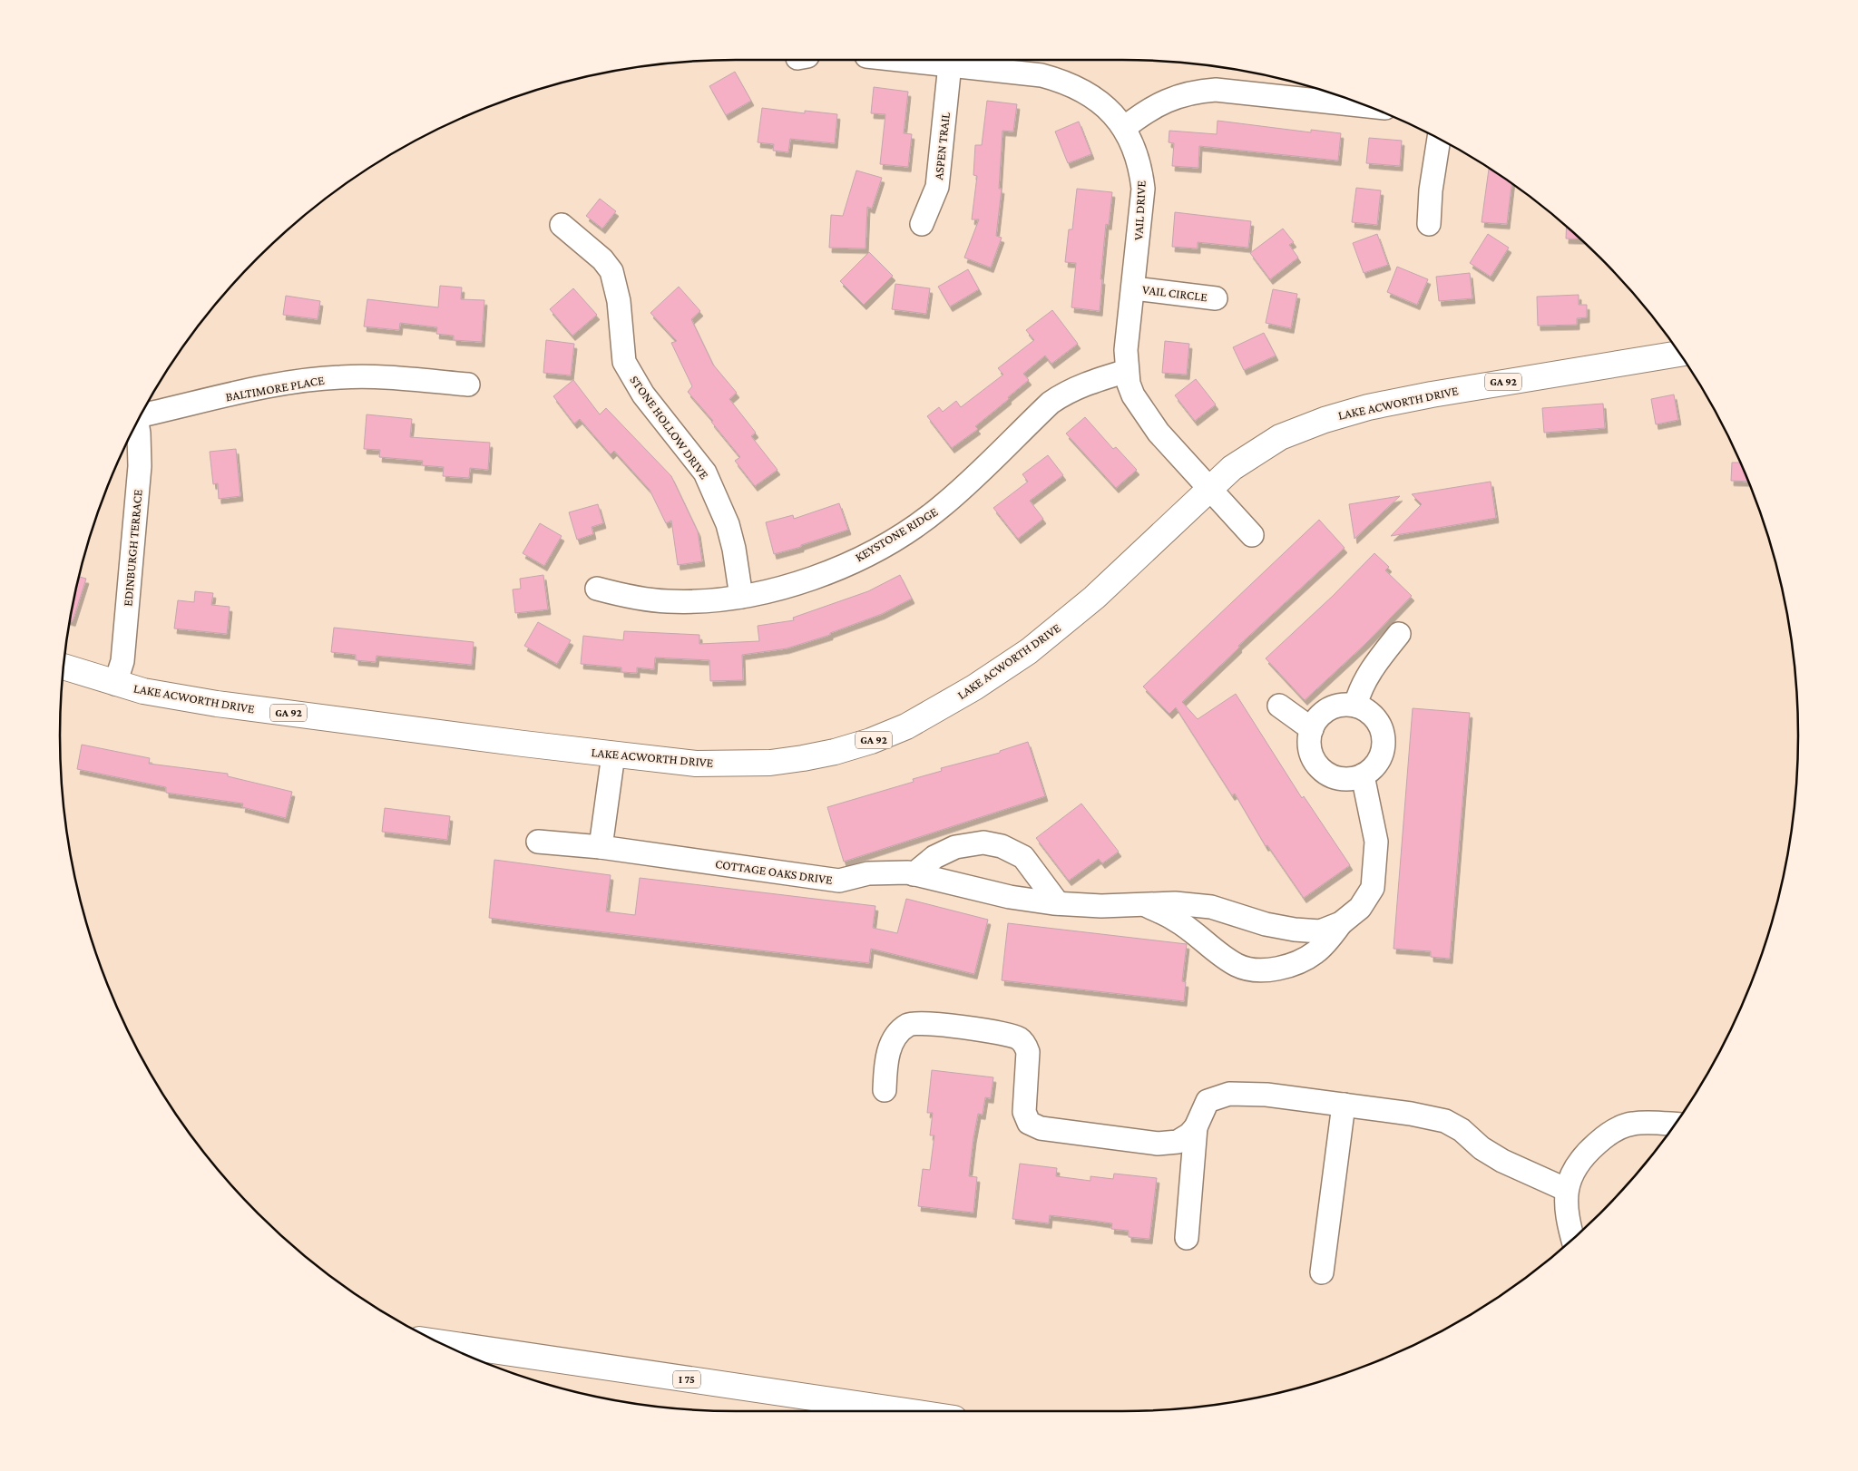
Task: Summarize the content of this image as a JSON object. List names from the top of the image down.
{
  "streets": {
    "main road": ["GA 92", "LAKE ACWORTH DRIVE", "I 75"],
    "street": [
      "ASPEN TRAIL",
      "VAIL DRIVE",
      "VAIL CIRCLE",
      "BALTIMORE PLACE",
      "STONE HOLLOW DRIVE",
      "KEYSTONE RIDGE",
      "EDINBURGH TERRACE",
      "COTTAGE OAKS DRIVE"
    ]
  },
  "crossings": [
    ["ASPEN TRAIL", "VAIL DRIVE"],
    ["VAIL DRIVE", "VAIL CIRCLE"],
    ["VAIL DRIVE", "LAKE ACWORTH DRIVE"],
    ["VAIL DRIVE", "KEYSTONE RIDGE"],
    ["LAKE ACWORTH DRIVE", "EDINBURGH TERRACE"],
    ["STONE HOLLOW DRIVE", "KEYSTONE RIDGE"]
  ]
}
